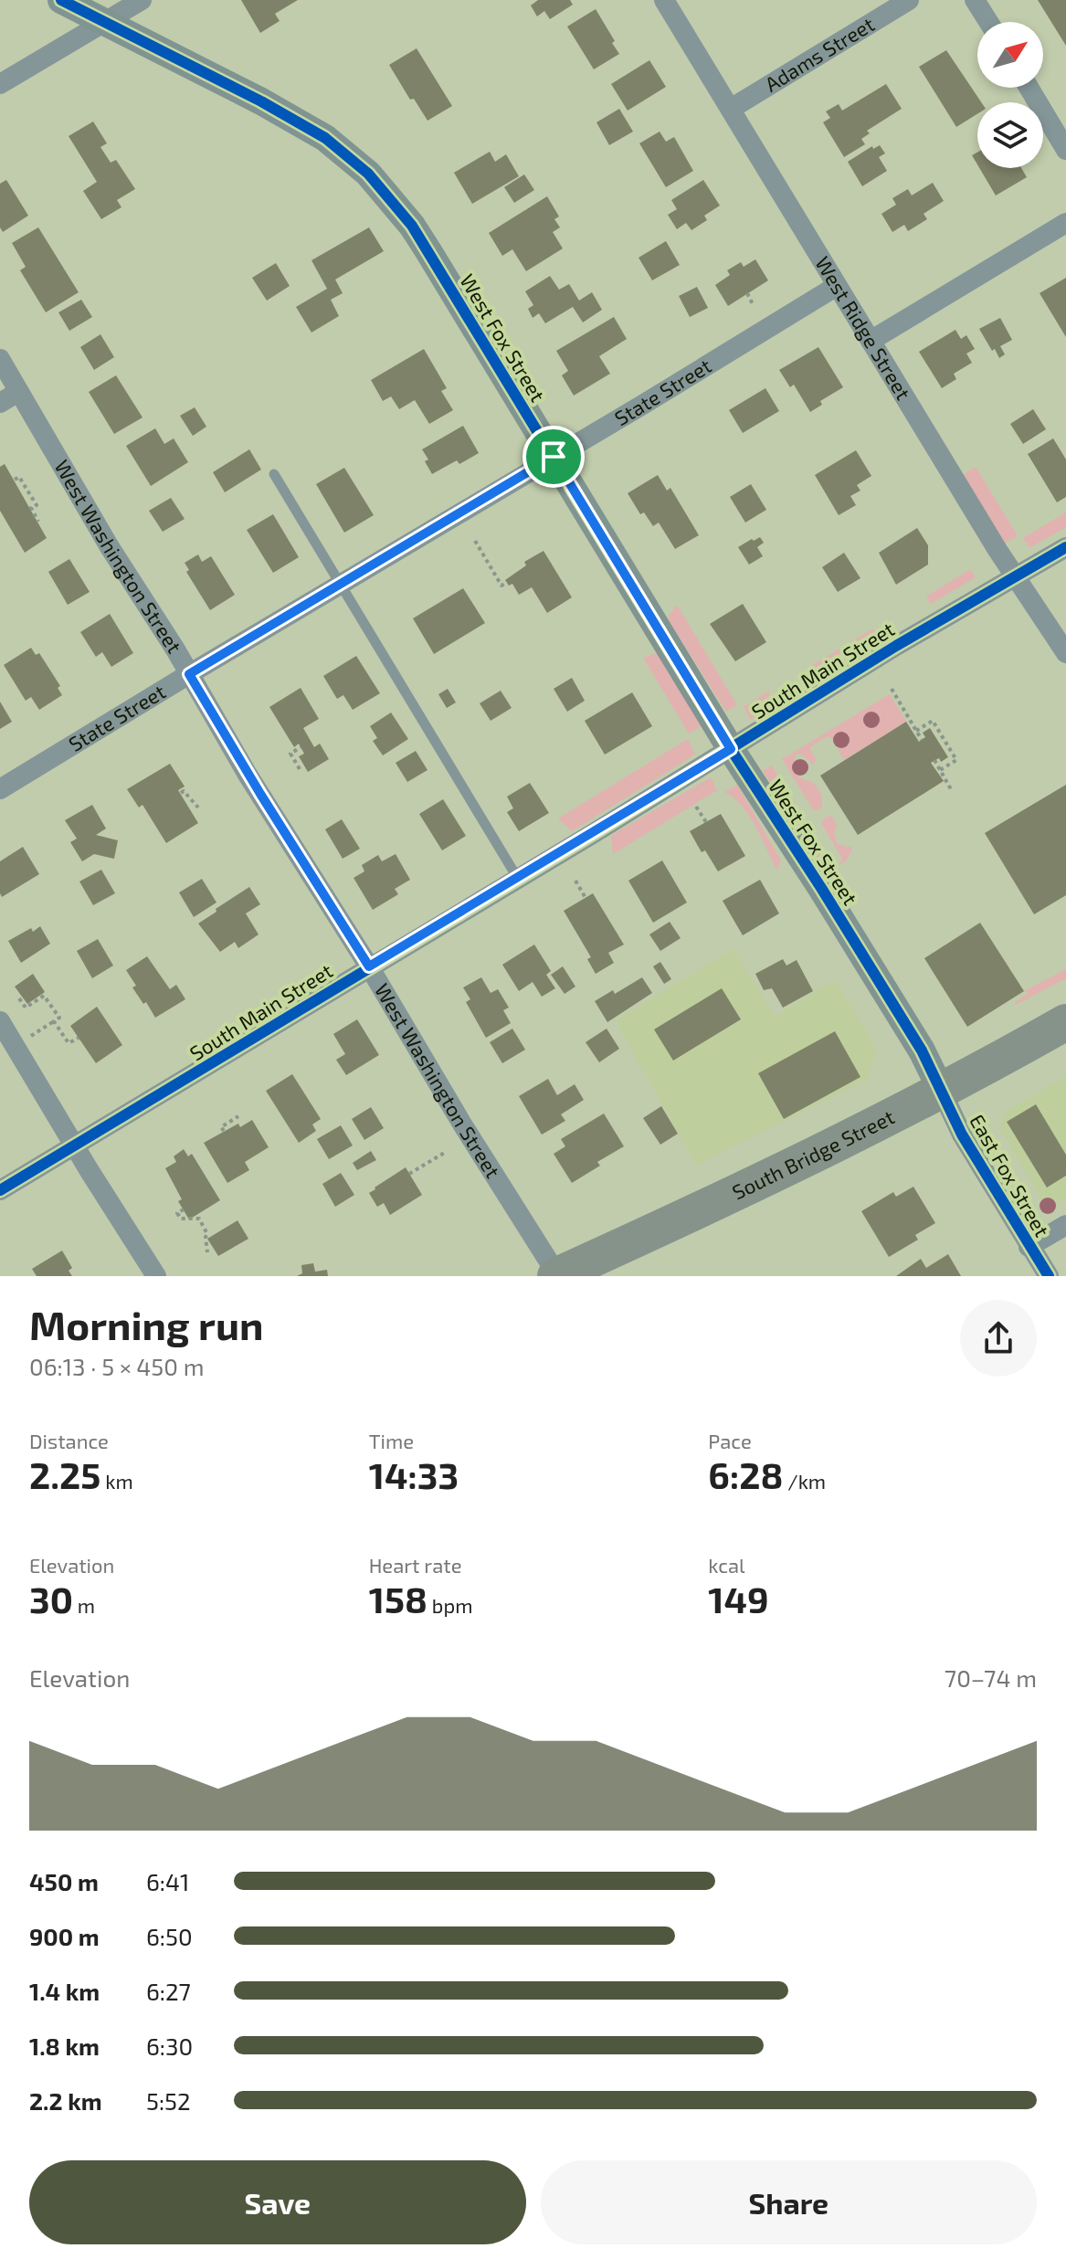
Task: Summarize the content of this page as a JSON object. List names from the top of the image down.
{
  "streets": {
    "highway": ["South Bridge Street"],
    "street": [
      "Adams Street",
      "West Ridge Street",
      "West Fox Street",
      "State Street",
      "West Washington Street",
      "South Main Street",
      "East Fox Street"
    ]
  },
  "crossings": [
    ["Adams Street", "West Ridge Street"],
    ["West Ridge Street", "State Street"],
    ["West Ridge Street", "South Main Street"],
    ["West Fox Street", "State Street"],
    ["West Fox Street", "South Main Street"],
    ["West Fox Street", "South Bridge Street"],
    ["West Fox Street", "East Fox Street"],
    ["State Street", "West Washington Street"],
    ["West Washington Street", "South Main Street"],
    ["West Washington Street", "South Bridge Street"],
    ["South Bridge Street", "East Fox Street"]
  ],
  "north": "top right",
  "page": {
    "heading": ["Morning run", "06:13 · 5 × 450 m"],
    "stats": [
      ["Distance", "2.25 km"],
      ["Time", "14:33"],
      ["Pace", "6:28 /km"],
      ["Elevation", "30 m"],
      ["Heart rate", "158 bpm"],
      ["kcal", "149"]
    ],
    "chart": ["Elevation", "70–74 m"],
    "list": [
      {
        "name": "450 m",
        "note": "6:41"
      },
      {
        "name": "900 m",
        "note": "6:50"
      },
      {
        "name": "1.4 km",
        "note": "6:27"
      },
      {
        "name": "1.8 km",
        "note": "6:30"
      },
      {
        "name": "2.2 km",
        "note": "5:52"
      }
    ],
    "buttons": ["Save", "Share"]
  }
}
